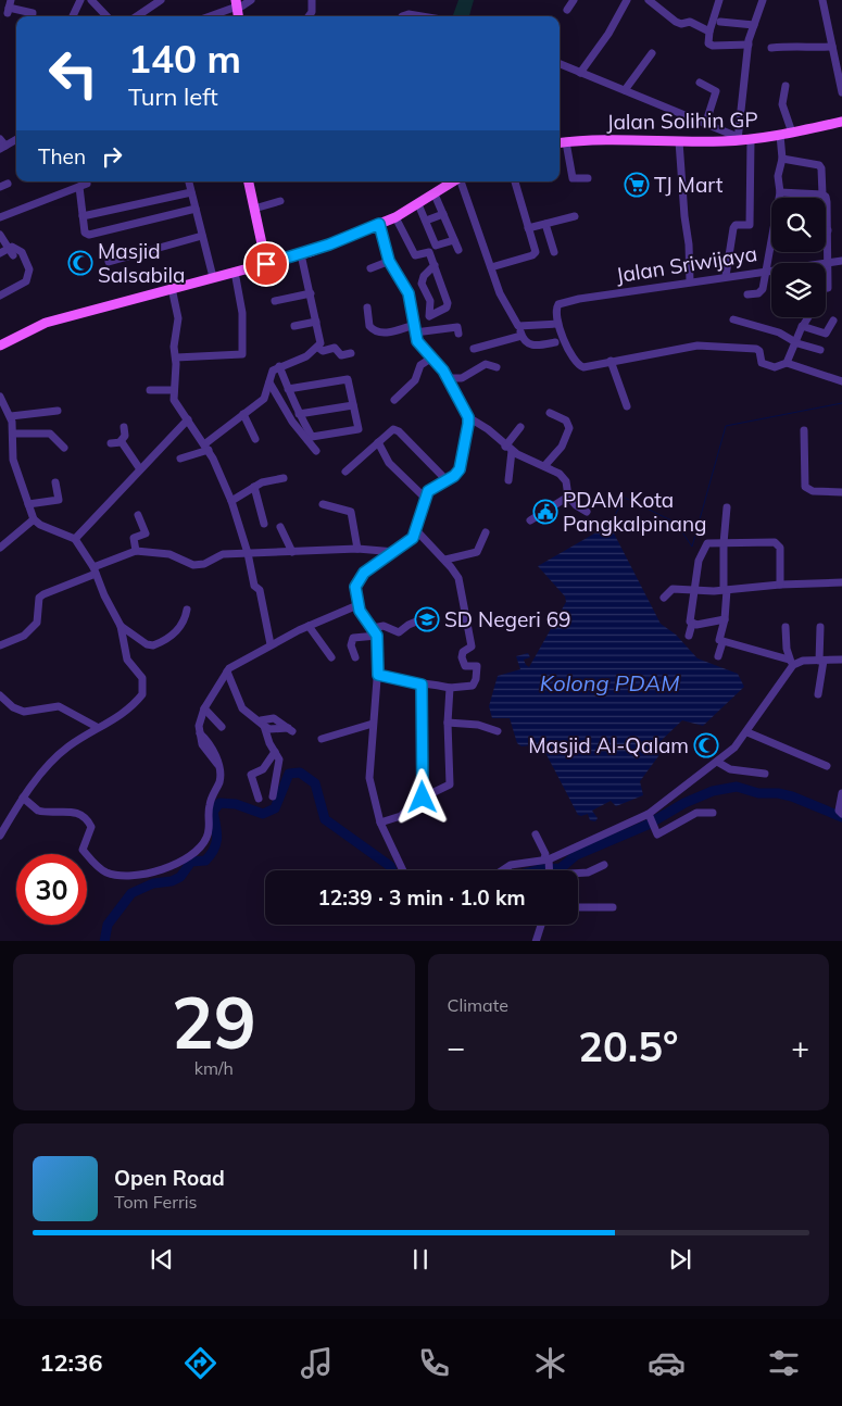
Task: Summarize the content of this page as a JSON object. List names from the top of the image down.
{
  "streets": {
    "main road": ["Jalan Solihin GP"],
    "street": ["Jalan Sriwijaya"]
  },
  "water": ["Kolong PDAM"],
  "places": {
    "supermarket": ["TJ Mart"],
    "mosque": ["Masjid Salsabila", "Masjid Al-Qalam"],
    "public building": ["PDAM Kota Pangkalpinang"],
    "school or university": ["SD Negeri 69"]
  },
  "page": {
    "turn": ["140 m", "Turn left"],
    "then": "Then",
    "limit": "30",
    "trip": "12:39 · 3 min · 1.0 km",
    "tile": [
      ["29", "km/h"],
      "Climate"
    ],
    "heat": ["−", "20.5°", "+"],
    "song": ["Open Road", "Tom Ferris"],
    "tabs": "12:36"
  }
}
